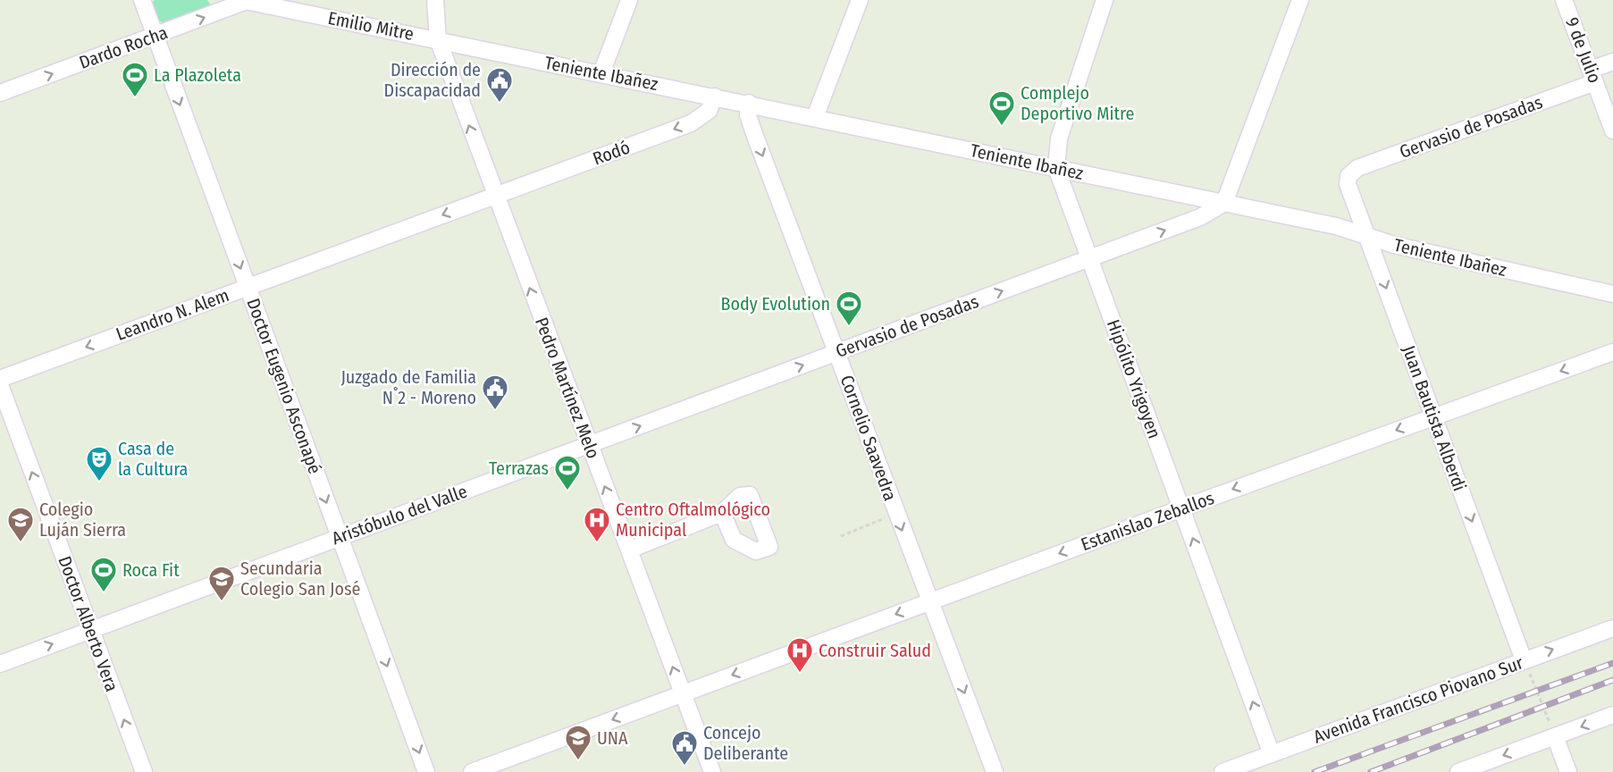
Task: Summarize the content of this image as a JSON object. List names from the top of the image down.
{
  "streets": {
    "street": [
      "Emilio Mitre",
      "Dardo Rocha",
      "9 de Julio",
      "Teniente Ibañez",
      "Gervasio de Posadas",
      "Rodó",
      "Leandro N. Alem",
      "Hipólito Yrigoyen",
      "Doctor Eugenio Asconapé",
      "Pedro Martínez Melo",
      "Juan Bautista Alberdi",
      "Cornelio Saavedra",
      "Aristóbulo del Valle",
      "Estanislao Zeballos",
      "Doctor Alberto Vera",
      "Avenida Francisco Piovano Sur"
    ]
  },
  "crossings": [
    ["Emilio Mitre", "Dardo Rocha"],
    ["Emilio Mitre", "Teniente Ibañez"],
    ["Emilio Mitre", "Pedro Martínez Melo"],
    ["Dardo Rocha", "Doctor Eugenio Asconapé"],
    ["9 de Julio", "Gervasio de Posadas"],
    ["Teniente Ibañez", "Gervasio de Posadas"],
    ["Teniente Ibañez", "Rodó"],
    ["Teniente Ibañez", "Hipólito Yrigoyen"],
    ["Teniente Ibañez", "Pedro Martínez Melo"],
    ["Teniente Ibañez", "Juan Bautista Alberdi"],
    ["Teniente Ibañez", "Cornelio Saavedra"],
    ["Gervasio de Posadas", "Hipólito Yrigoyen"],
    ["Gervasio de Posadas", "Pedro Martínez Melo"],
    ["Gervasio de Posadas", "Juan Bautista Alberdi"],
    ["Gervasio de Posadas", "Cornelio Saavedra"],
    ["Gervasio de Posadas", "Aristóbulo del Valle"],
    ["Rodó", "Leandro N. Alem"],
    ["Rodó", "Pedro Martínez Melo"],
    ["Leandro N. Alem", "Doctor Eugenio Asconapé"],
    ["Leandro N. Alem", "Pedro Martínez Melo"],
    ["Hipólito Yrigoyen", "Estanislao Zeballos"],
    ["Hipólito Yrigoyen", "Avenida Francisco Piovano Sur"],
    ["Doctor Eugenio Asconapé", "Aristóbulo del Valle"],
    ["Pedro Martínez Melo", "Aristóbulo del Valle"],
    ["Pedro Martínez Melo", "Estanislao Zeballos"],
    ["Juan Bautista Alberdi", "Estanislao Zeballos"],
    ["Juan Bautista Alberdi", "Avenida Francisco Piovano Sur"],
    ["Cornelio Saavedra", "Estanislao Zeballos"],
    ["Aristóbulo del Valle", "Doctor Alberto Vera"]
  ],
  "one_way": [
    "Dardo Rocha",
    "Gervasio de Posadas",
    "Rodó",
    "Leandro N. Alem",
    "Doctor Eugenio Asconapé",
    "Pedro Martínez Melo",
    "Juan Bautista Alberdi",
    "Cornelio Saavedra",
    "Estanislao Zeballos",
    "Doctor Alberto Vera"
  ],
  "places": {
    "sports": [
      "La Plazoleta",
      "Complejo Deportivo Mitre",
      "Body Evolution",
      "Terrazas",
      "Roca Fit"
    ],
    "public building": ["Dirección de Discapacidad", "Juzgado de Familia N˚2 - Moreno", "Concejo Deliberante"],
    "theatre": ["Casa de la Cultura"],
    "school or university": ["Colegio Luján Sierra", "Secundaria Colegio San José", "UNA"],
    "hospital": ["Centro Oftalmológico Municipal", "Construir Salud"]
  }
}
